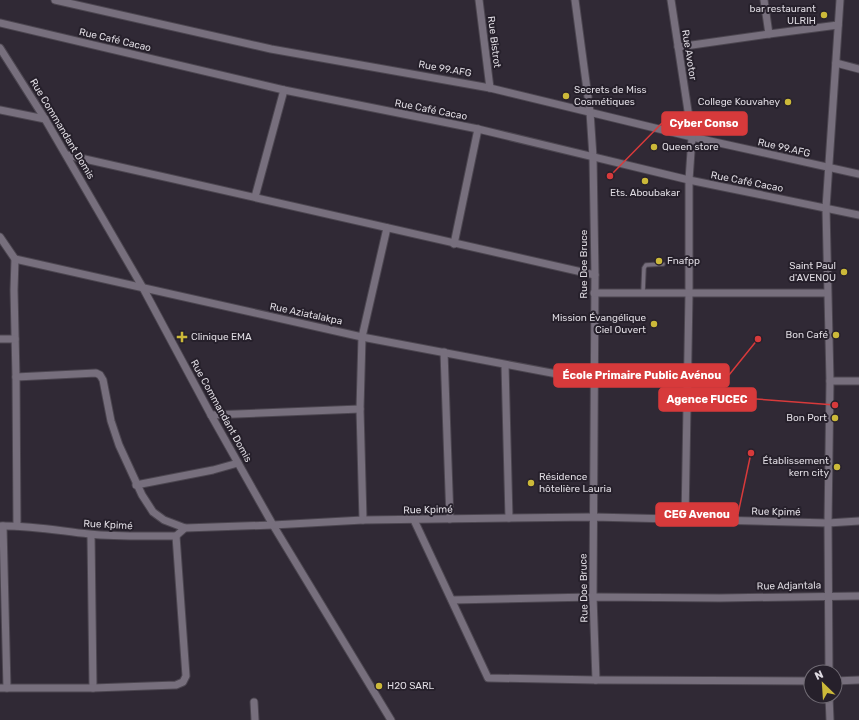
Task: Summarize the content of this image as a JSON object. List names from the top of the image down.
{
  "streets": {
    "street": [
      "Rue Café Cacao",
      "Rue Bistrot",
      "Rue Avotor",
      "Rue 99.AFG",
      "Rue Commandant Domis",
      "Rue Doe Bruce",
      "Rue Aziatalakpa",
      "Rue Kpimé",
      "Rue Adjantala"
    ]
  },
  "crossings": [
    ["Rue Café Cacao", "Rue Avotor"],
    ["Rue Café Cacao", "Rue Doe Bruce"],
    ["Rue Bistrot", "Rue 99.AFG"],
    ["Rue Avotor", "Rue 99.AFG"],
    ["Rue Avotor", "Rue Kpimé"],
    ["Rue 99.AFG", "Rue Doe Bruce"],
    ["Rue Commandant Domis", "Rue Aziatalakpa"],
    ["Rue Commandant Domis", "Rue Kpimé"],
    ["Rue Doe Bruce", "Rue Aziatalakpa"],
    ["Rue Doe Bruce", "Rue Kpimé"],
    ["Rue Doe Bruce", "Rue Adjantala"]
  ],
  "places": {
    "other": [
      "bar restaurant ULRIH",
      "Secrets de Miss Cosmétiques",
      "College Kouvahey",
      "Queen store",
      "Cyber Conso",
      "Ets. Aboubakar",
      "Fnafpp",
      "Saint Paul d'AVENOU",
      "Mission Évangélique Ciel Ouvert",
      "Bon Café",
      "École Primaire Public Avénou",
      "Agence FUCEC",
      "Bon Port",
      "CEG Avenou",
      "Établissement kern city",
      "Résidence hôtelière Lauria",
      "H2O SARL"
    ],
    "health": ["Clinique EMA"]
  },
  "north": "top left"
}
